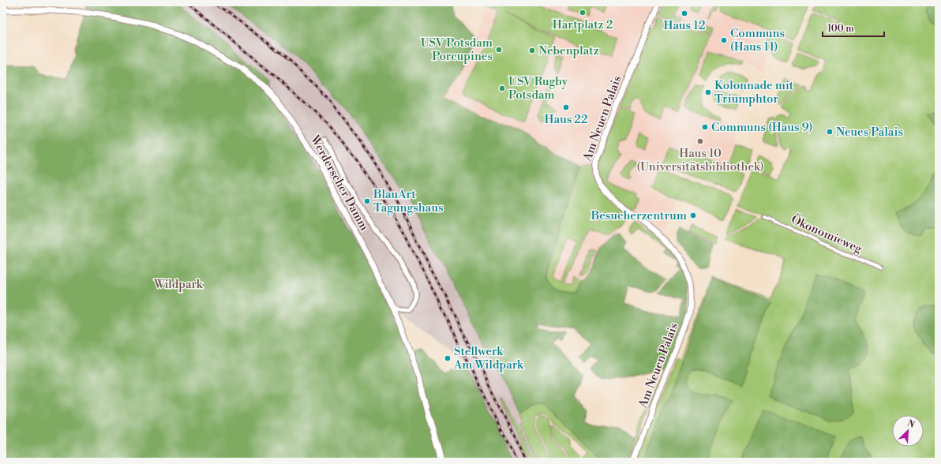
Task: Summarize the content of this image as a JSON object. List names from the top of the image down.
{
  "streets": {
    "street": ["Am Neuen Palais", "Werderscher Damm", "Ökonomieweg"]
  },
  "parks": ["Wildpark"],
  "places": [
    "Hartplatz 2",
    "Haus 12",
    "Communs (Haus 11)",
    "USV Potsdam Porcupines",
    "Nebenplatz",
    "USV Rugby Potsdam",
    "Kolonnade mit Triumphtor",
    "Haus 22",
    "Communs (Haus 9)",
    "Neues Palais",
    "Haus 10 (Universitätsbibliothek)",
    "BlauArt Tagungshaus",
    "Besucherzentrum",
    "Stellwerk Am Wildpark"
  ],
  "scale_bar": "100 m",
  "north": "top right"
}
